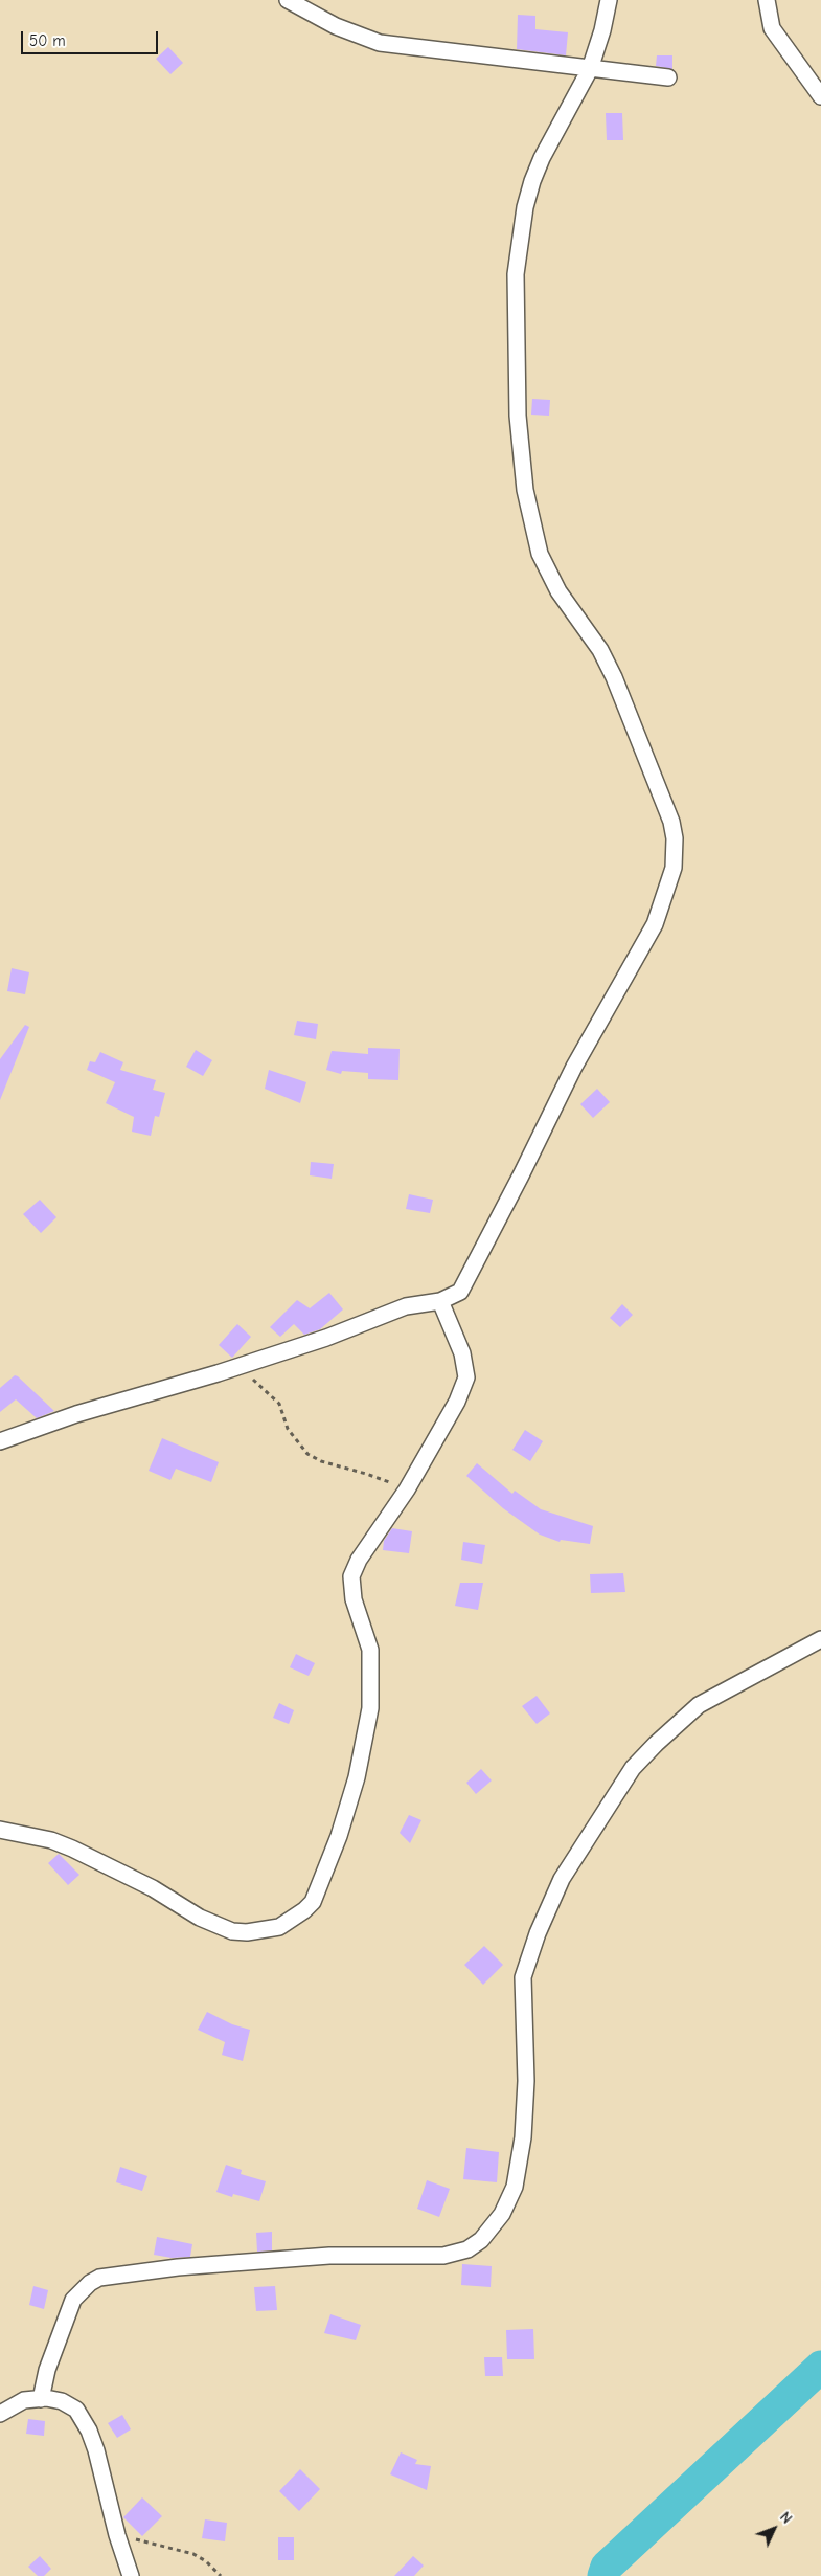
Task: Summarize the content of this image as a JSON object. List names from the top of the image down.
{
  "scale_bar": "50 m",
  "north": "top right"
}
